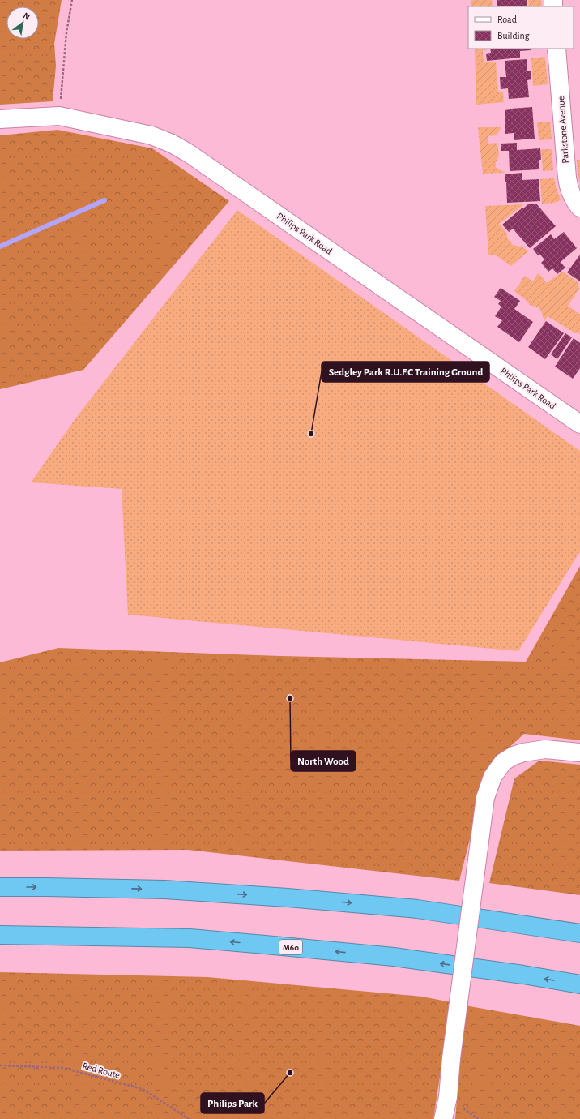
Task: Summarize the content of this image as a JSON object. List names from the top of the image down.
{
  "streets": {
    "highway": ["M60"],
    "street": ["Parkstone Avenue", "Philips Park Road"],
    "path": ["Red Route"]
  },
  "places": ["Sedgley Park R.U.F.C Training Ground", "North Wood", "Philips Park"],
  "legend": ["Road", "Building"],
  "north": "top right"
}
